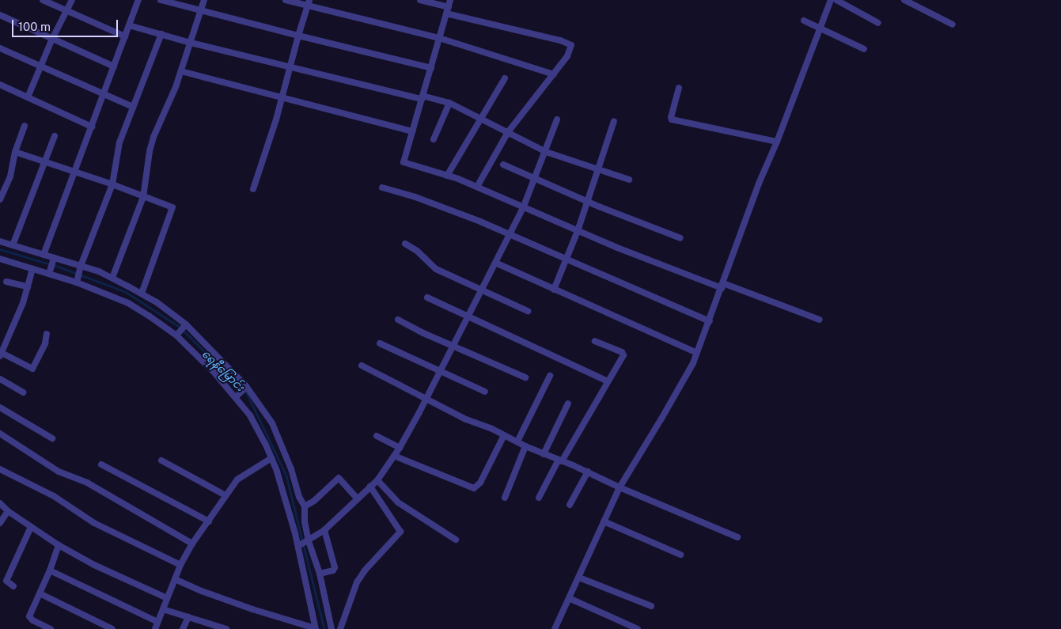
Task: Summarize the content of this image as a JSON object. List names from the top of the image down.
{
  "water": ["ရေနီမြောင်း"],
  "scale_bar": "100 m"
}
